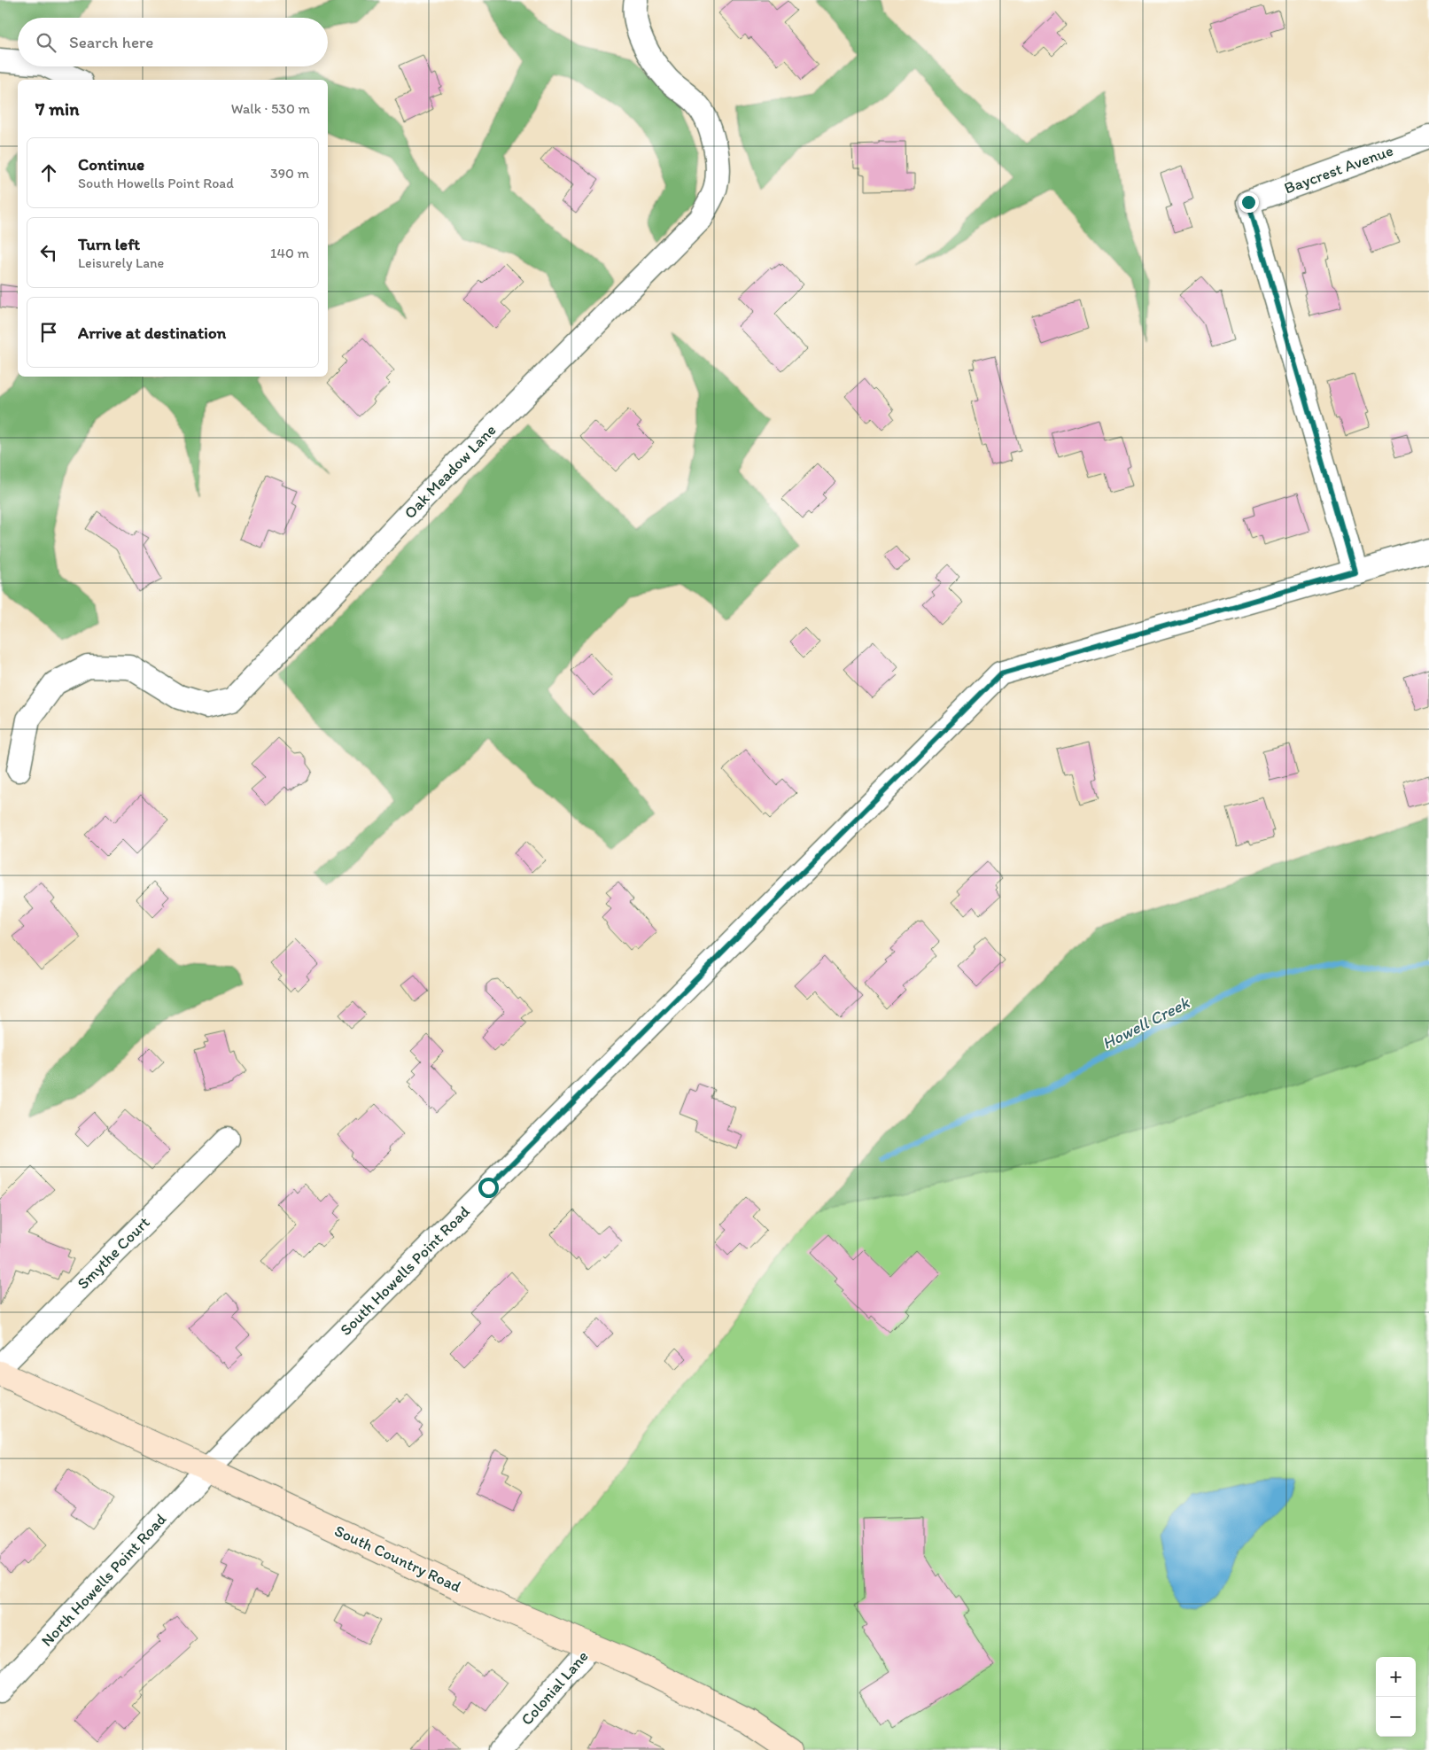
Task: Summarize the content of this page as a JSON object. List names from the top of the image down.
{
  "streets": {
    "main road": ["South Country Road"],
    "street": [
      "Baycrest Avenue",
      "Oak Meadow Lane",
      "Smythe Court",
      "South Howells Point Road",
      "North Howells Point Road",
      "Colonial Lane"
    ]
  },
  "crossings": [
    ["Baycrest Avenue", "South Howells Point Road"],
    ["South Howells Point Road", "South Country Road"],
    ["South Howells Point Road", "North Howells Point Road"],
    ["South Country Road", "North Howells Point Road"],
    ["South Country Road", "Colonial Lane"]
  ],
  "water": ["Howell Creek"],
  "page": {
    "search": "Search here",
    "heading": ["7 min", "Walk · 530 m"],
    "list": [
      ["Continue", "South Howells Point Road", "390 m"],
      ["Turn left", "Leisurely Lane", "140 m"],
      "Arrive at destination"
    ],
    "map_buttons": ["+", "−"]
  }
}
